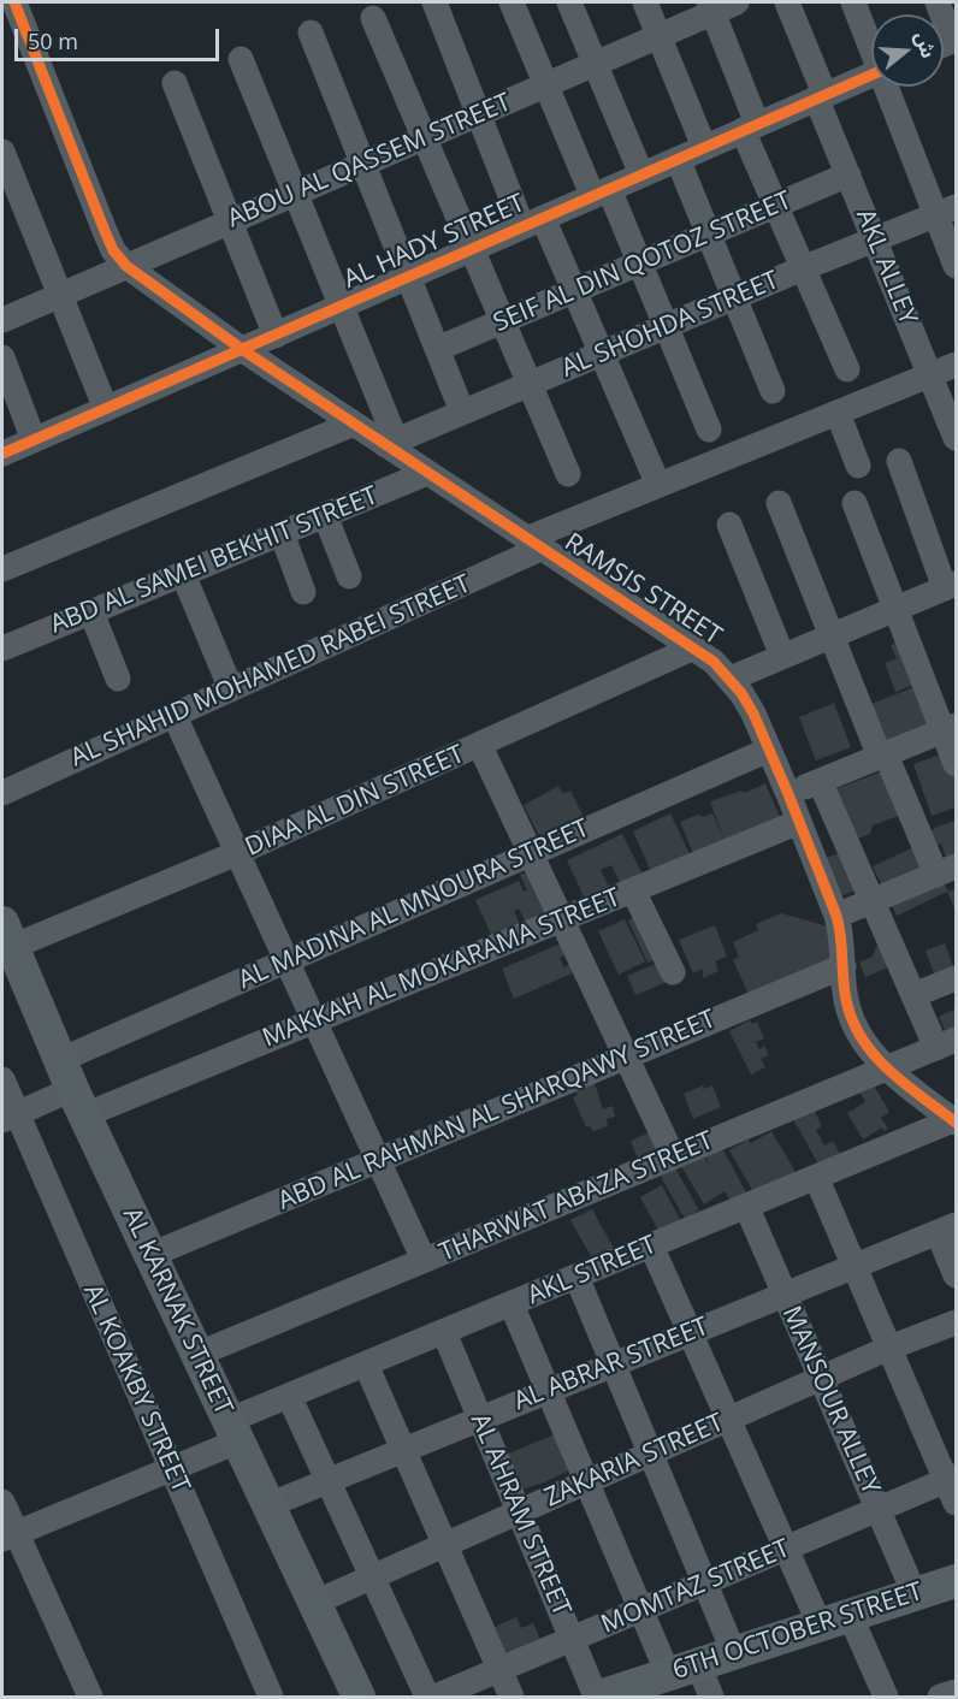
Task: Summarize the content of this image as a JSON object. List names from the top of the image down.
{
  "streets": {
    "street": [
      "ABOU AL QASSEM STREET",
      "AL HADY STREET",
      "SEIF AL DIN QOTOZ STREET",
      "AKL ALLEY",
      "AL SHOHDA STREET",
      "ABD AL SAMEI BEKHIT STREET",
      "RAMSIS STREET",
      "AL SHAHID MOHAMED RABEI STREET",
      "DIAA AL DIN STREET",
      "AL MADINA AL MNOURA STREET",
      "MAKKAH AL MOKARAMA STREET",
      "ABD AL RAHMAN AL SHARQAWY STREET",
      "THARWAT ABAZA STREET",
      "AKL STREET",
      "AL KARNAK STREET",
      "AL ABRAR STREET",
      "AL KOAKBY STREET",
      "MANSOUR ALLEY",
      "ZAKARIA STREET",
      "AL AHRAM STREET",
      "MOMTAZ STREET",
      "6TH OCTOBER STREET"
    ]
  },
  "crossings": [
    ["ABOU AL QASSEM STREET", "RAMSIS STREET"],
    ["AL HADY STREET", "AKL ALLEY"],
    ["AL HADY STREET", "RAMSIS STREET"],
    ["SEIF AL DIN QOTOZ STREET", "AKL ALLEY"],
    ["AKL ALLEY", "AL SHOHDA STREET"],
    ["AKL ALLEY", "AL SHAHID MOHAMED RABEI STREET"],
    ["AL SHOHDA STREET", "RAMSIS STREET"],
    ["ABD AL SAMEI BEKHIT STREET", "RAMSIS STREET"],
    ["RAMSIS STREET", "AL SHAHID MOHAMED RABEI STREET"],
    ["RAMSIS STREET", "DIAA AL DIN STREET"],
    ["RAMSIS STREET", "AL MADINA AL MNOURA STREET"],
    ["RAMSIS STREET", "MAKKAH AL MOKARAMA STREET"],
    ["RAMSIS STREET", "ABD AL RAHMAN AL SHARQAWY STREET"],
    ["RAMSIS STREET", "THARWAT ABAZA STREET"],
    ["RAMSIS STREET", "AKL STREET"],
    ["DIAA AL DIN STREET", "AL KARNAK STREET"],
    ["AL MADINA AL MNOURA STREET", "MAKKAH AL MOKARAMA STREET"],
    ["AL MADINA AL MNOURA STREET", "AL KARNAK STREET"],
    ["MAKKAH AL MOKARAMA STREET", "AL KARNAK STREET"],
    ["ABD AL RAHMAN AL SHARQAWY STREET", "AL KARNAK STREET"],
    ["THARWAT ABAZA STREET", "AL KARNAK STREET"],
    ["AKL STREET", "AL KARNAK STREET"],
    ["AKL STREET", "AL KOAKBY STREET"],
    ["AKL STREET", "MANSOUR ALLEY"],
    ["AKL STREET", "AL AHRAM STREET"],
    ["AL KARNAK STREET", "AL ABRAR STREET"],
    ["AL KARNAK STREET", "ZAKARIA STREET"],
    ["AL ABRAR STREET", "MANSOUR ALLEY"],
    ["AL ABRAR STREET", "AL AHRAM STREET"],
    ["MANSOUR ALLEY", "ZAKARIA STREET"],
    ["MANSOUR ALLEY", "MOMTAZ STREET"],
    ["MANSOUR ALLEY", "6TH OCTOBER STREET"],
    ["ZAKARIA STREET", "AL AHRAM STREET"],
    ["AL AHRAM STREET", "MOMTAZ STREET"],
    ["AL AHRAM STREET", "6TH OCTOBER STREET"]
  ],
  "scale_bar": "50 m",
  "north": "right"
}
